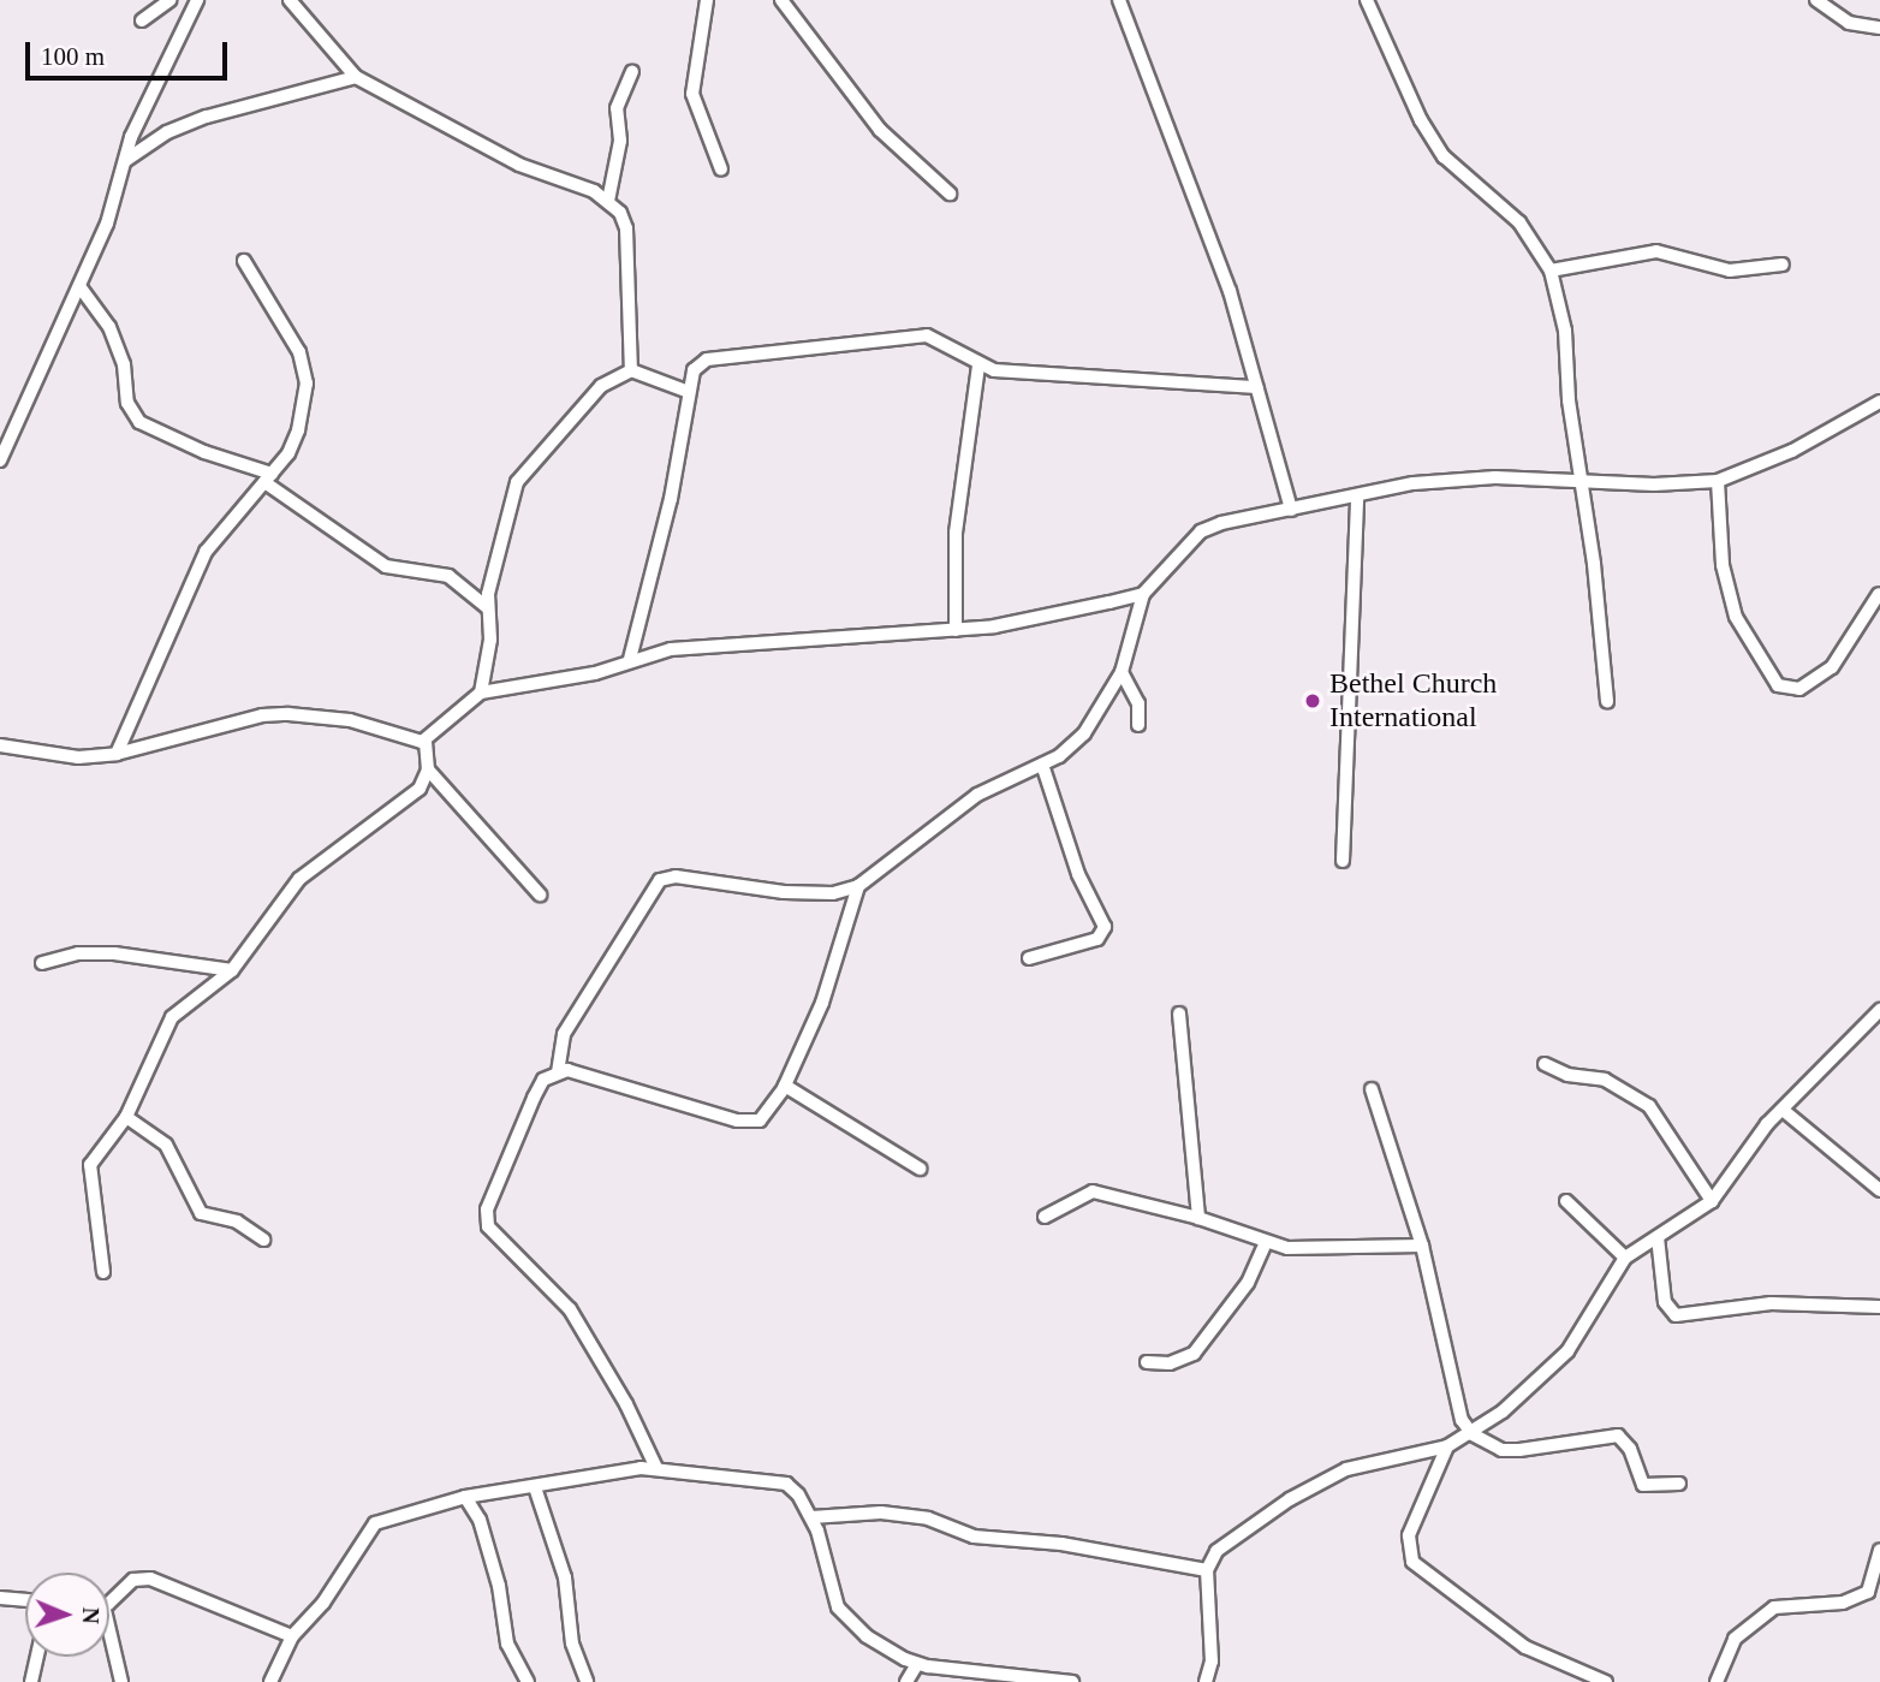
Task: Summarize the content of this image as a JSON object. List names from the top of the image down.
{
  "places": ["Bethel Church International"],
  "scale_bar": "100 m",
  "north": "right"
}
